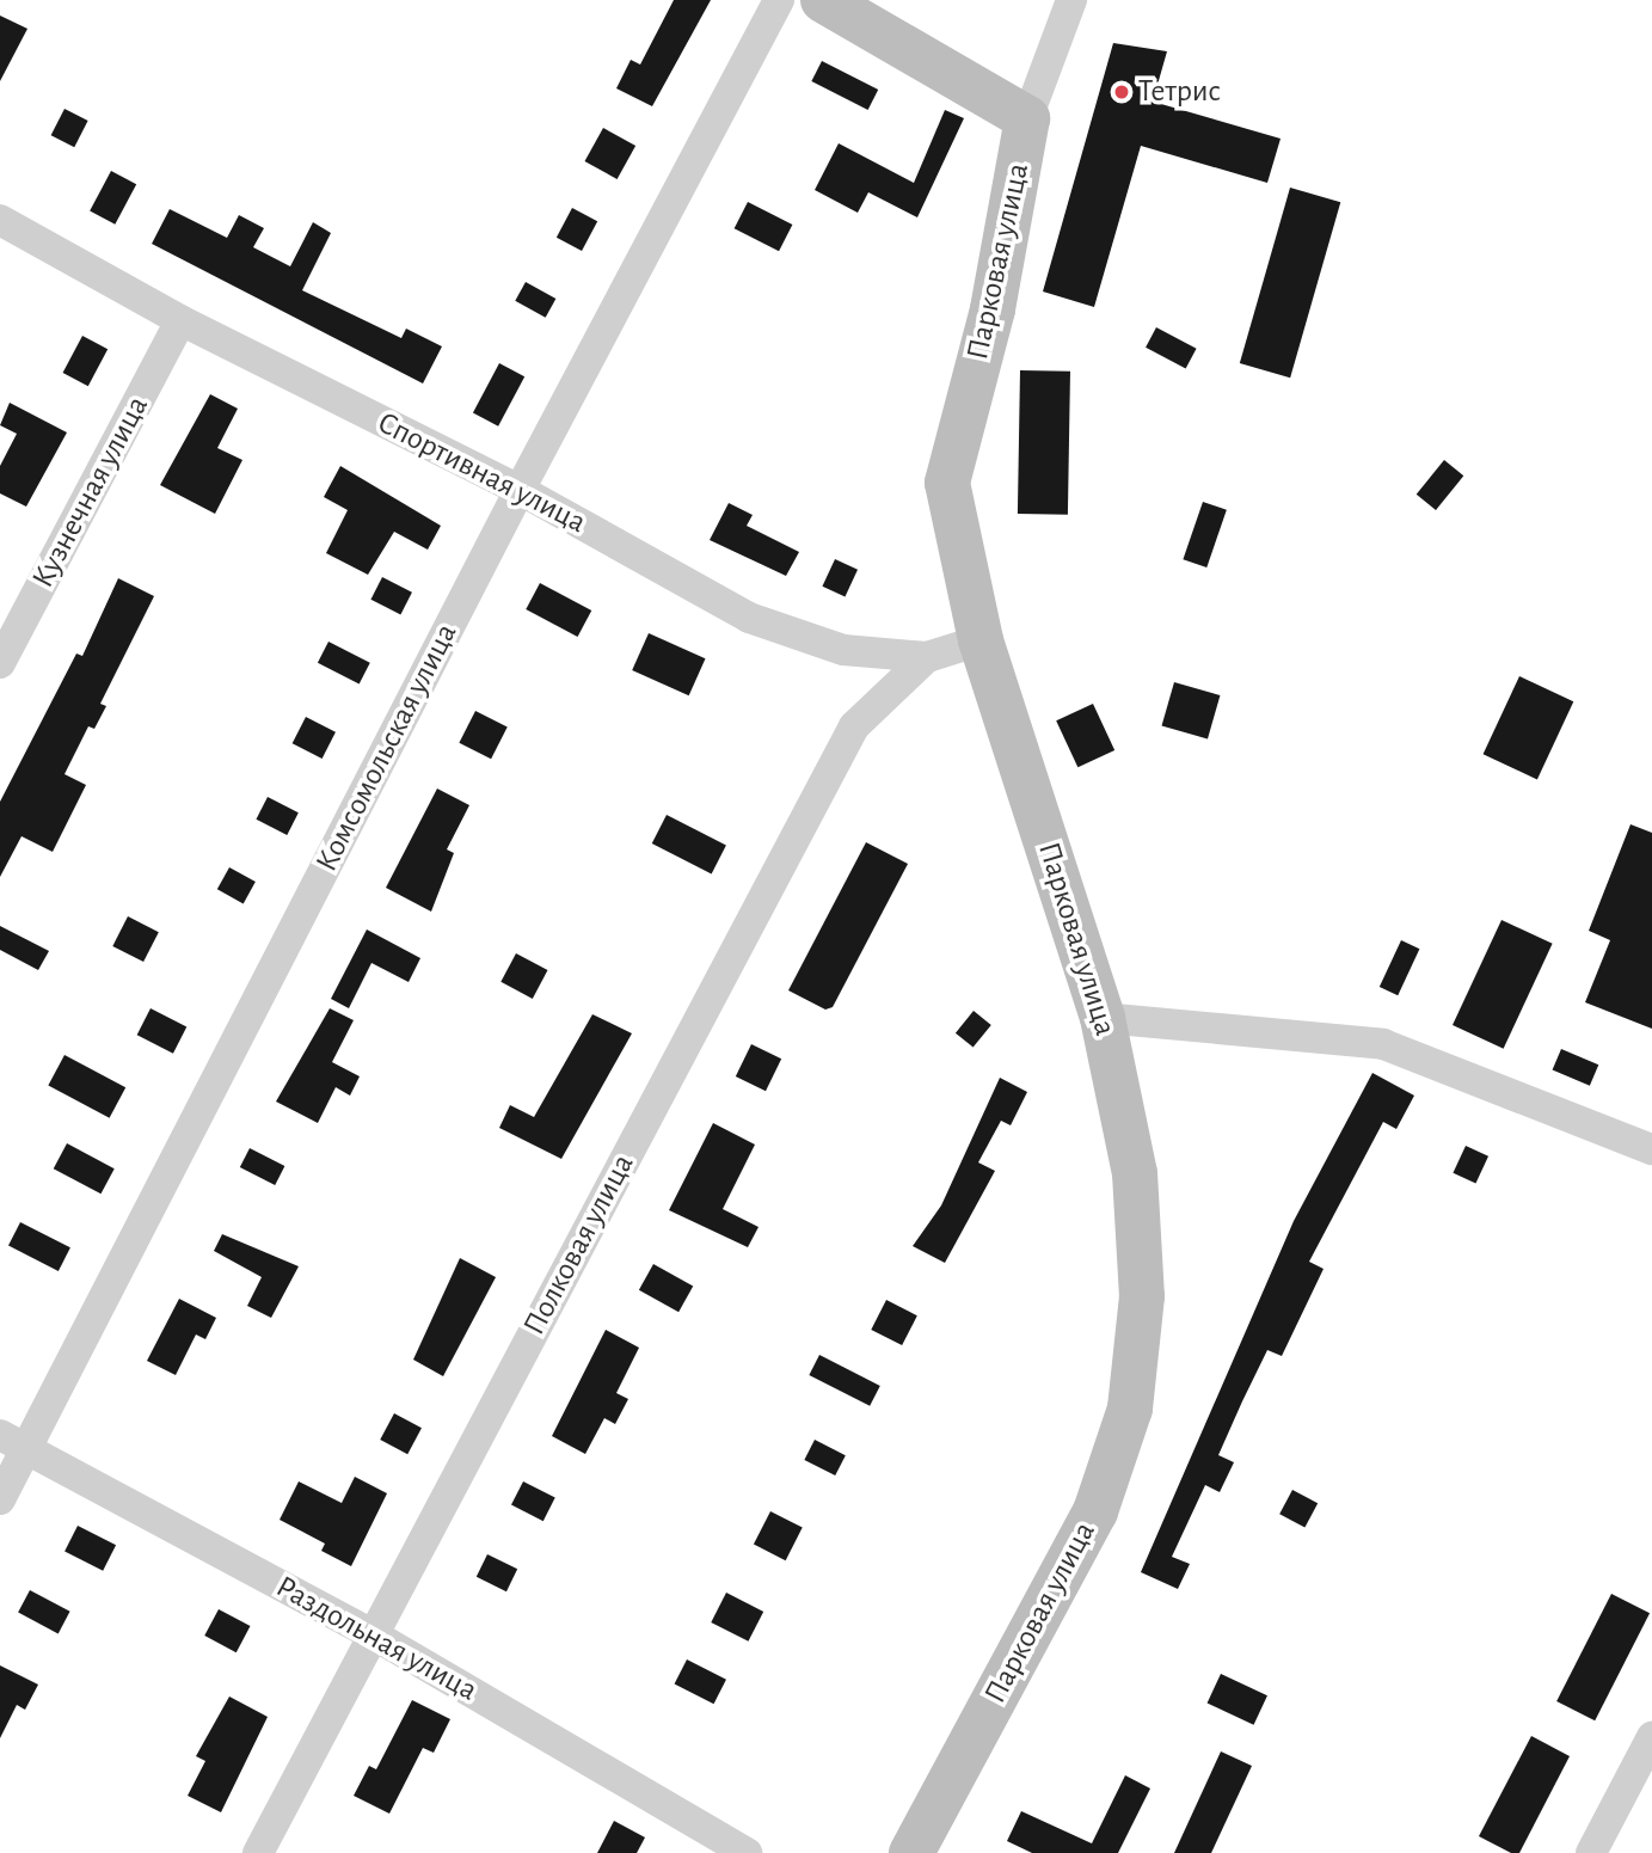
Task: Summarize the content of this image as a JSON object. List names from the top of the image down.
{
  "streets": {
    "main road": ["Парковая улица"],
    "street": [
      "Спортивная улица",
      "Кузнечная улица",
      "Комсомольская улица",
      "Полковая улица",
      "Раздольная улица"
    ]
  },
  "crossings": [
    ["Парковая улица", "Спортивная улица"],
    ["Спортивная улица", "Кузнечная улица"],
    ["Спортивная улица", "Комсомольская улица"],
    ["Спортивная улица", "Полковая улица"],
    ["Комсомольская улица", "Раздольная улица"],
    ["Полковая улица", "Раздольная улица"]
  ],
  "places": ["Тетрис"]
}
